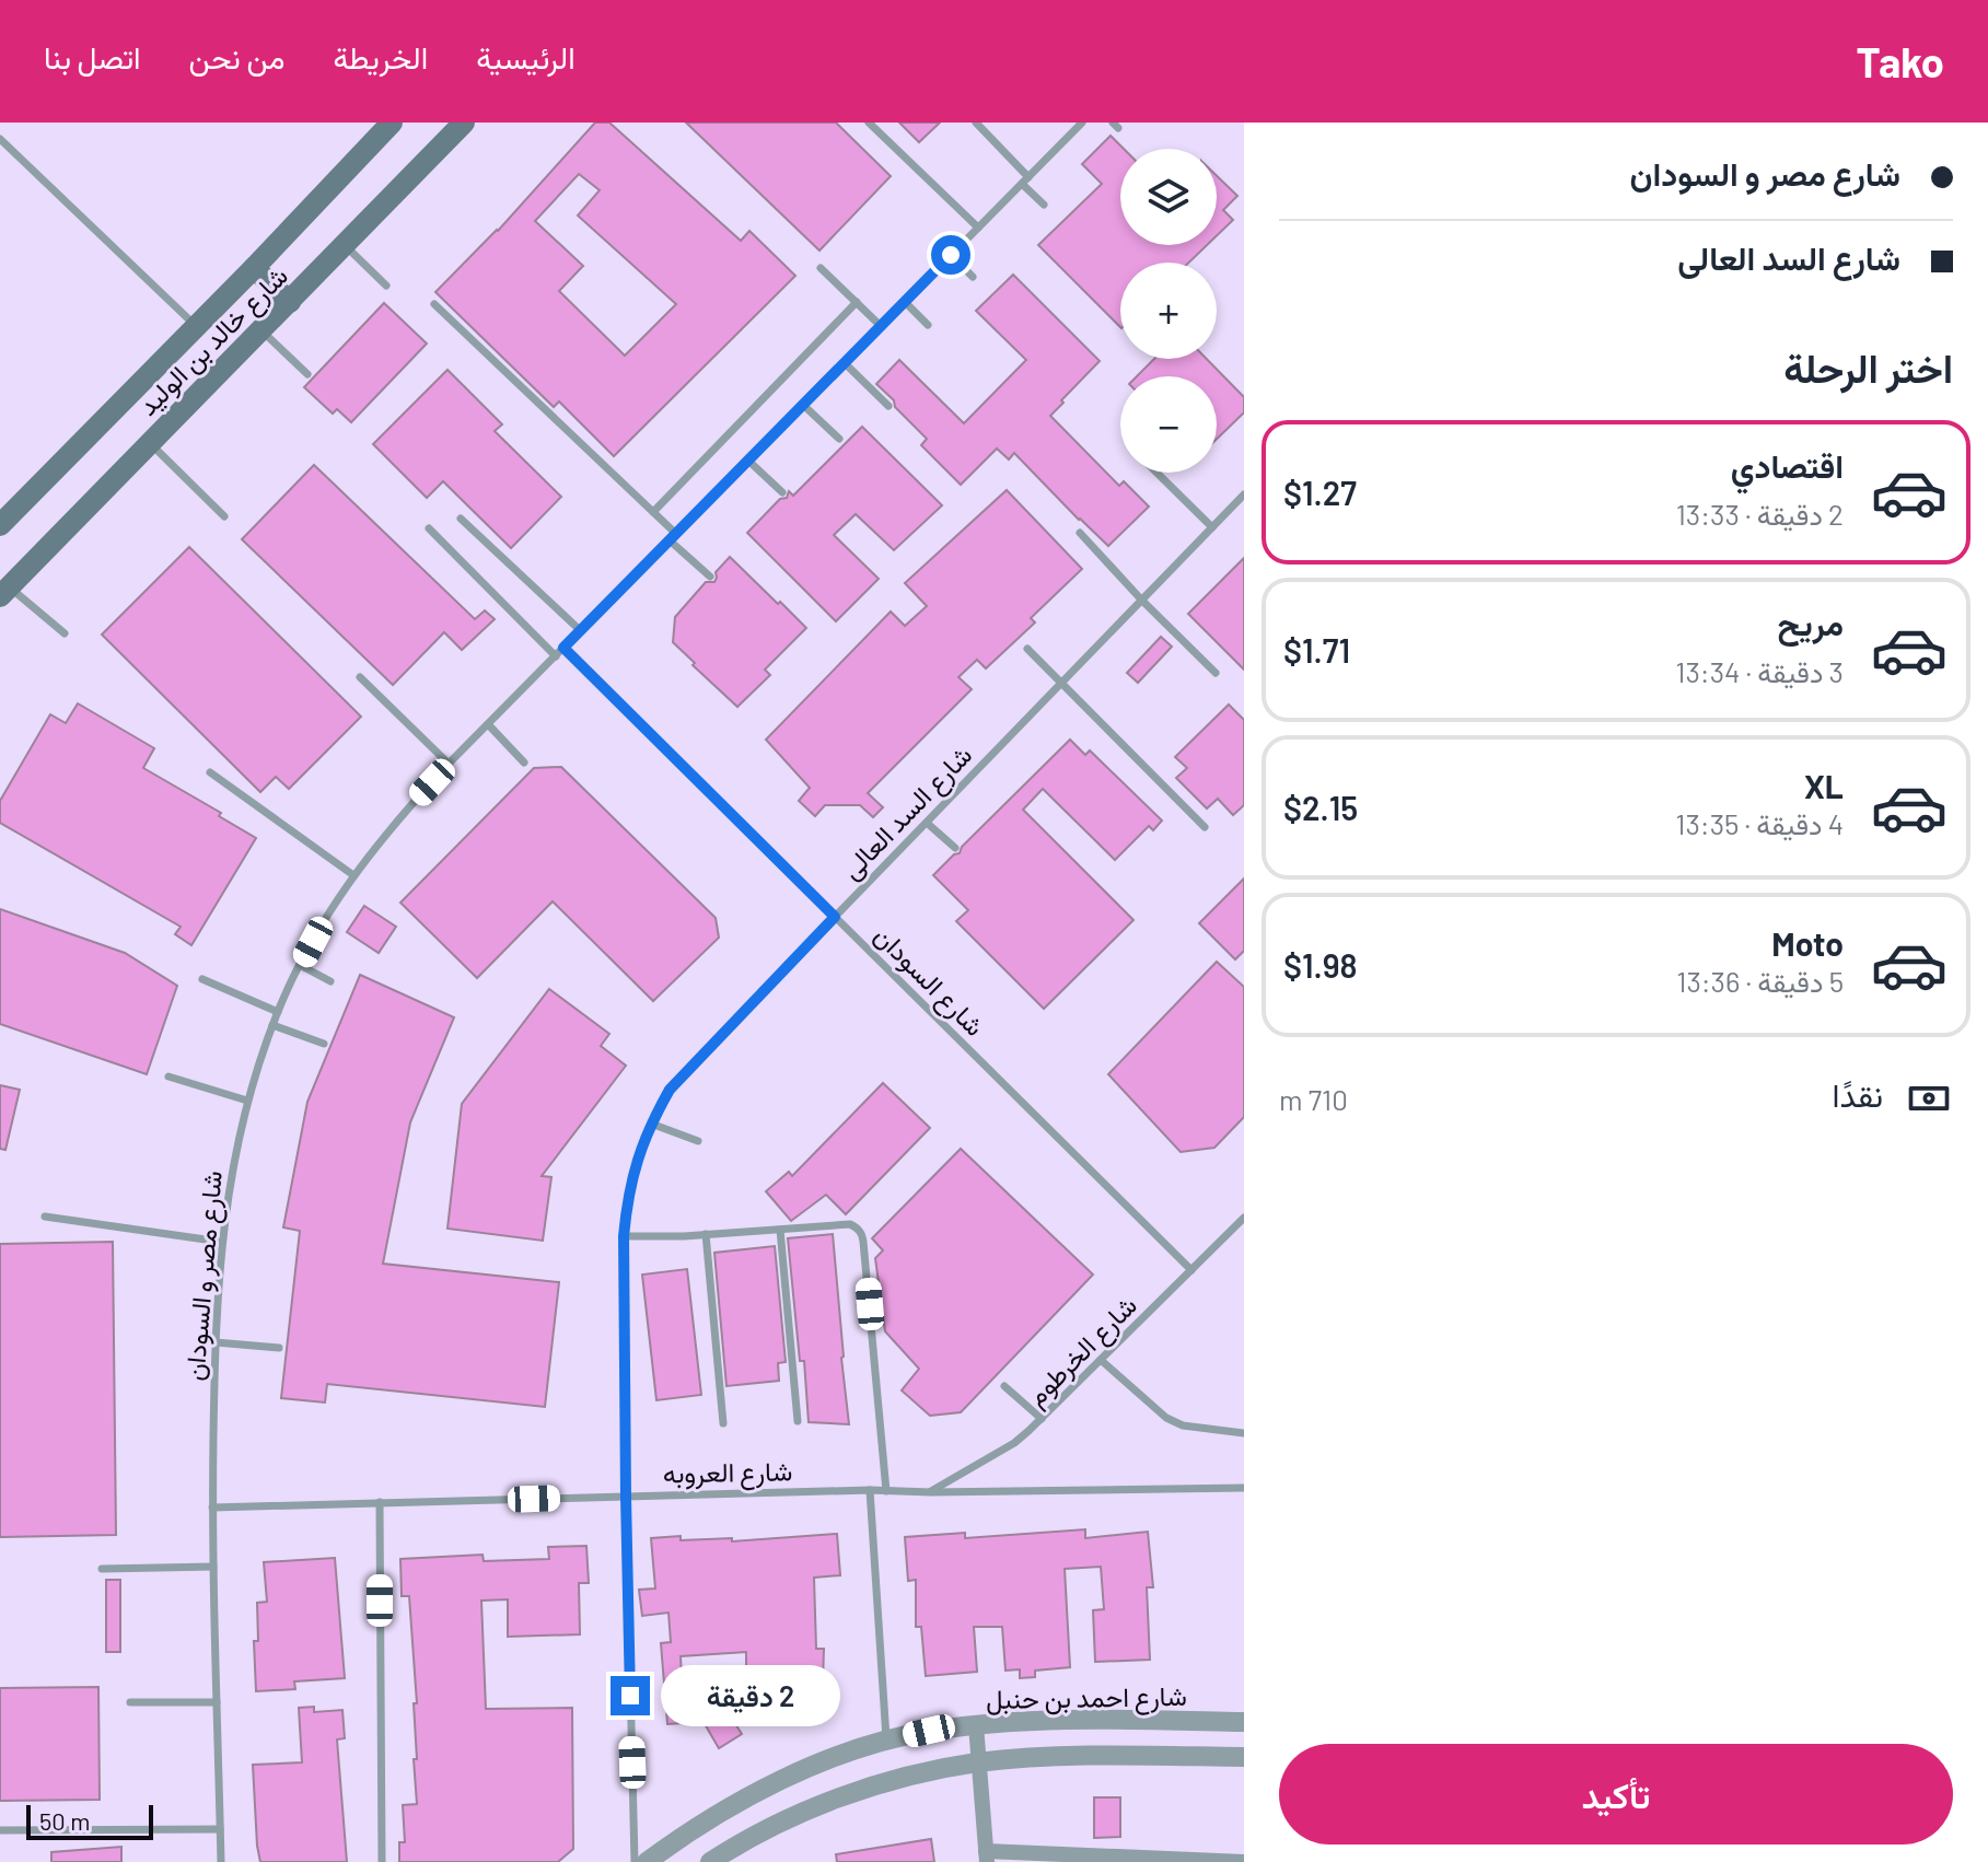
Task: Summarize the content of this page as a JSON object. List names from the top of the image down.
{
  "streets": {
    "main road": ["شارع خالد بن الوليد"],
    "street": ["شارع احمد بن حنبل"],
    "lane": [
      "شارع السد العالى",
      "شارع السودان",
      "شارع مصر و السودان",
      "شارع الخرطوم",
      "شارع العروبه"
    ]
  },
  "crossings": [
    ["شارع السد العالى", "شارع السودان"],
    ["شارع السد العالى", "شارع العروبه"],
    ["شارع السودان", "شارع مصر و السودان"],
    ["شارع السودان", "شارع الخرطوم"],
    ["شارع مصر و السودان", "شارع العروبه"],
    ["شارع الخرطوم", "شارع العروبه"]
  ],
  "scale_bar": "50 m",
  "page": {
    "header": "Tako",
    "nav": [
      "الرئيسية",
      "الخريطة",
      "من نحن",
      "اتصل بنا"
    ],
    "banner": ["شارع مصر و السودان", "شارع السد العالى"],
    "map_buttons": ["+", "−"],
    "heading": "اختر الرحلة",
    "list": [
      {
        "name": "اقتصادي",
        "note": "2 دقيقة · 13:33",
        "value": "$1.27"
      },
      {
        "name": "مريح",
        "note": "3 دقيقة · 13:34",
        "value": "$1.71"
      },
      {
        "name": "XL",
        "note": "4 دقيقة · 13:35",
        "value": "$2.15"
      },
      {
        "name": "Moto",
        "note": "5 دقيقة · 13:36",
        "value": "$1.98"
      }
    ],
    "pay": ["نقدًا", "710 m"],
    "bubble": "2 دقيقة",
    "buttons": "تأكيد",
    "scale": "50 m"
  }
}
